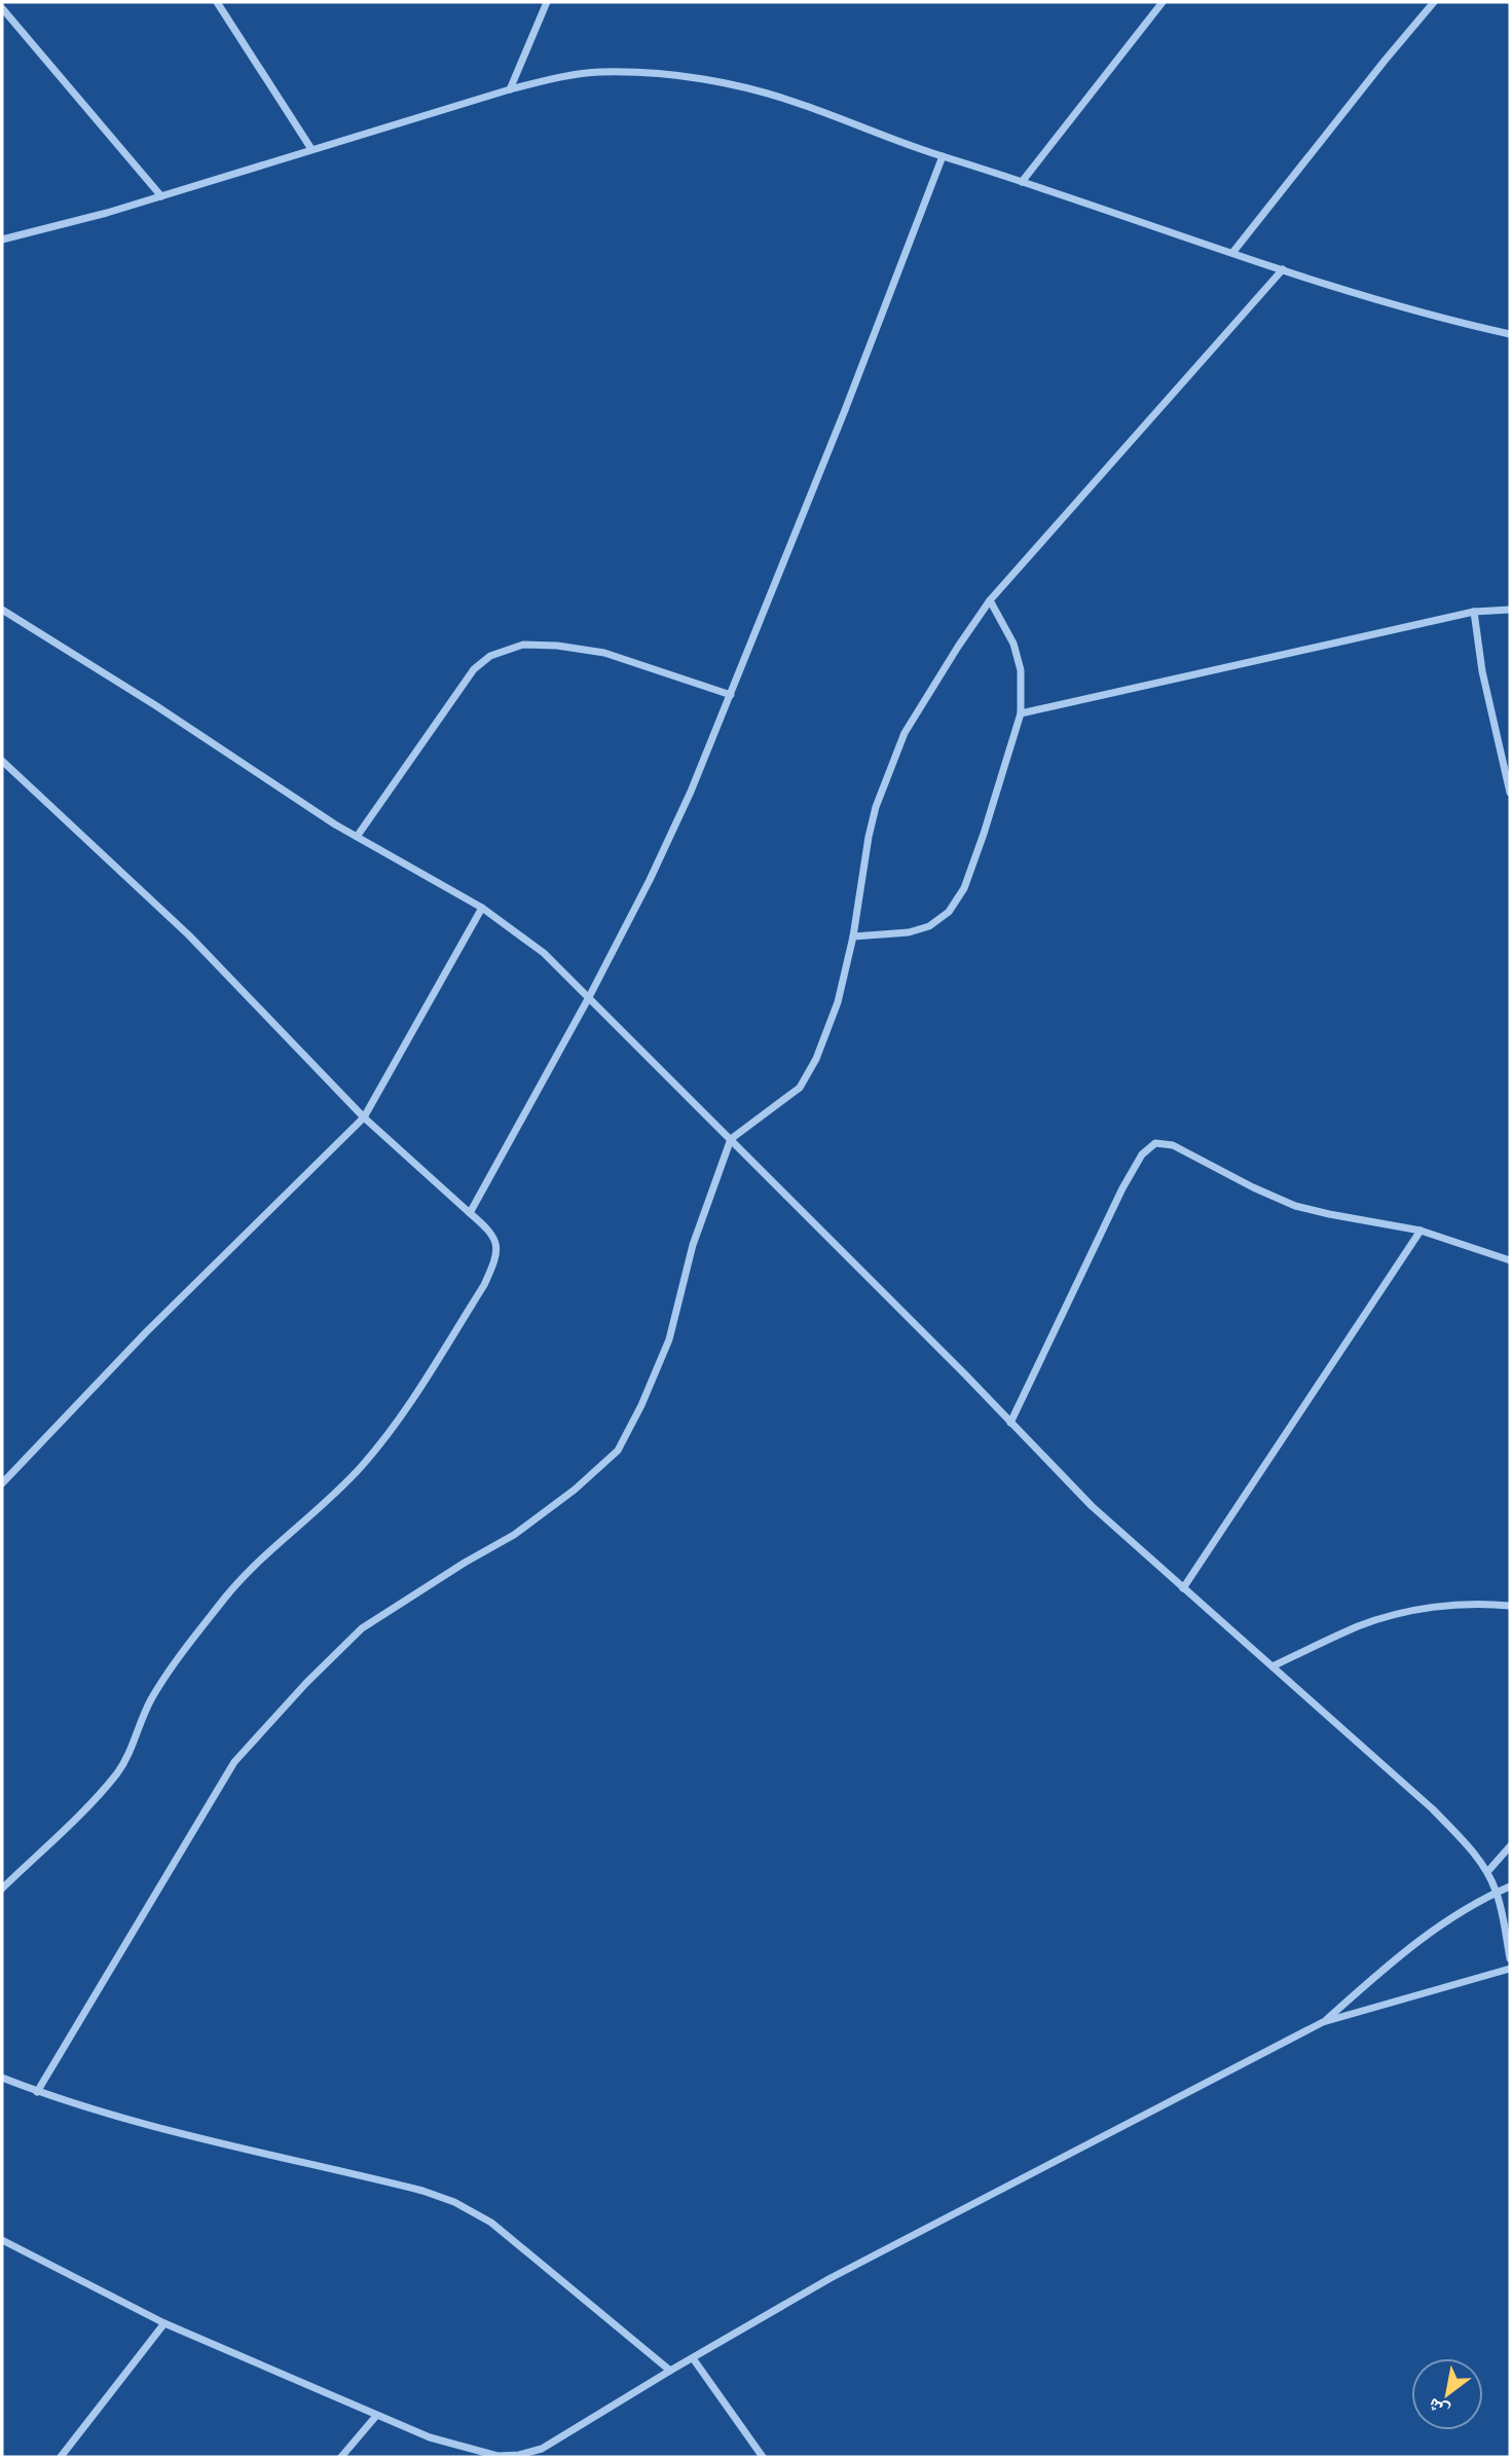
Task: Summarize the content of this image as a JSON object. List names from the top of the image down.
{
  "north": "bottom left"
}
